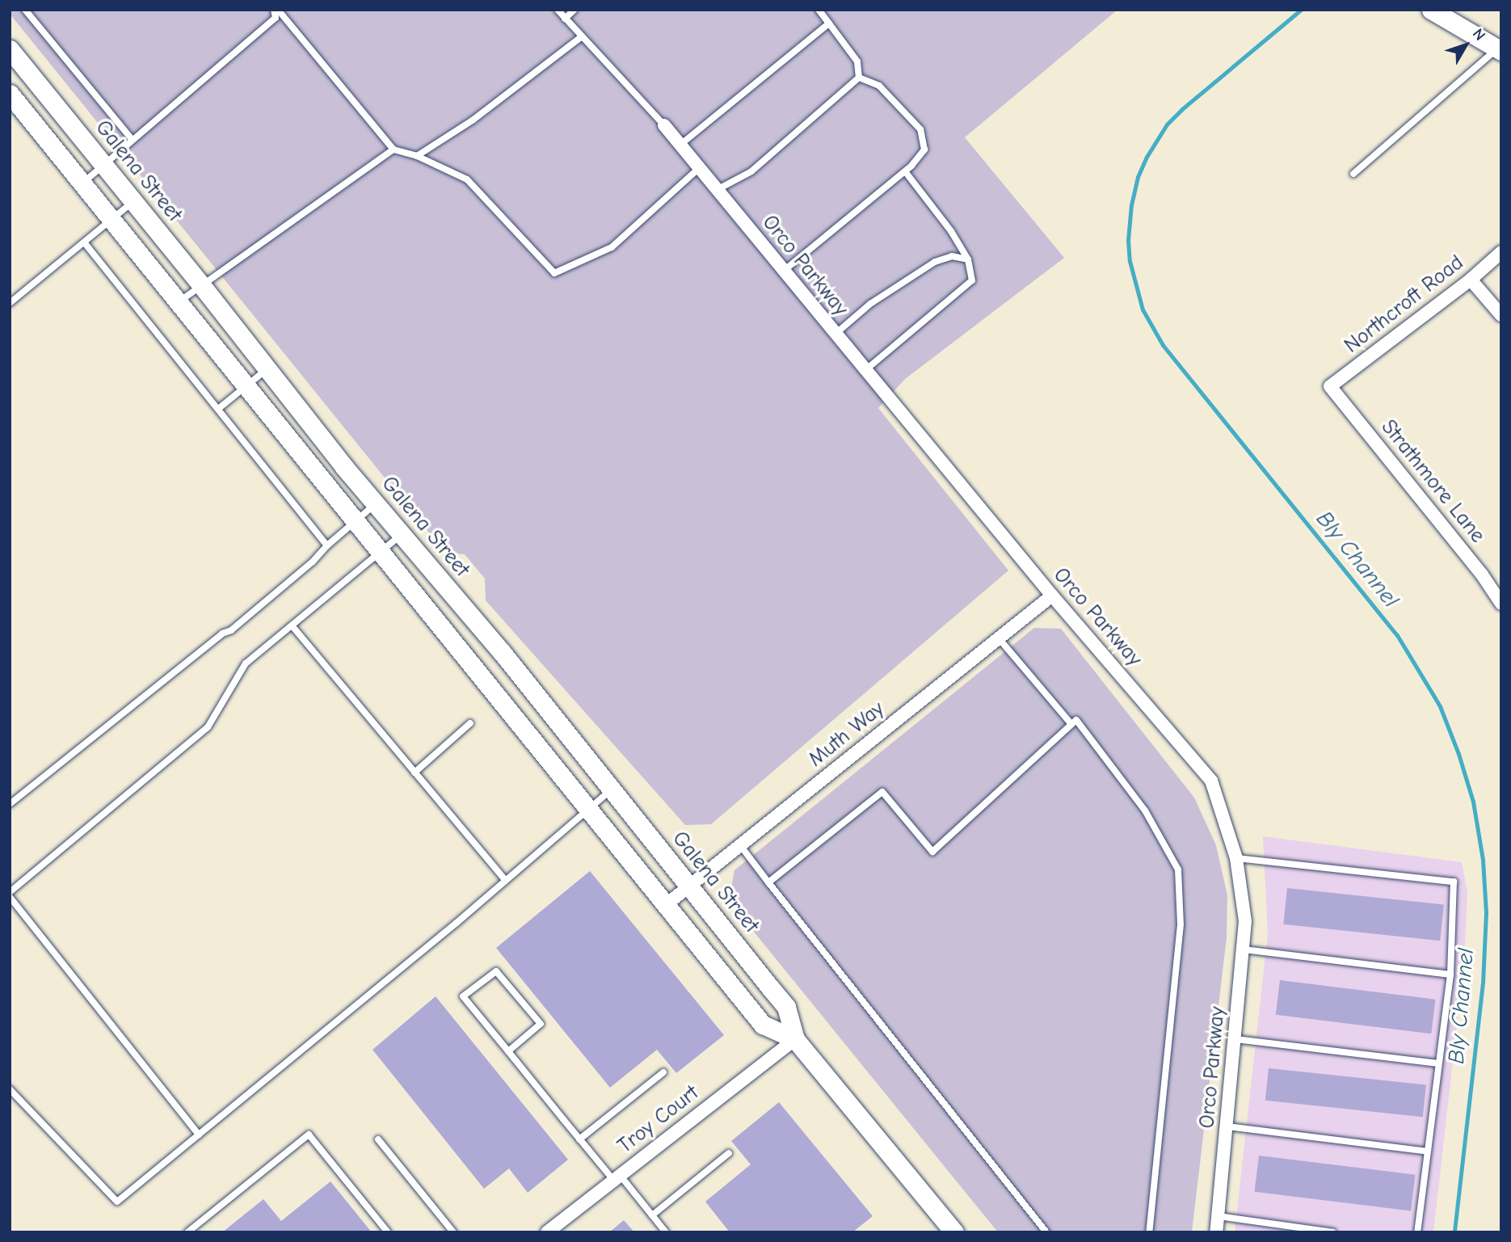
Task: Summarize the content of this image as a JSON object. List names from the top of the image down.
{
  "streets": {
    "street": [
      "Galena Street",
      "Orco Parkway",
      "Northcroft Road",
      "Strathmore Lane",
      "Muth Way",
      "Troy Court"
    ]
  },
  "crossings": [
    ["Galena Street", "Muth Way"],
    ["Galena Street", "Troy Court"],
    ["Orco Parkway", "Muth Way"],
    ["Northcroft Road", "Strathmore Lane"]
  ],
  "water": ["Bly Channel"],
  "north": "top right"
}
